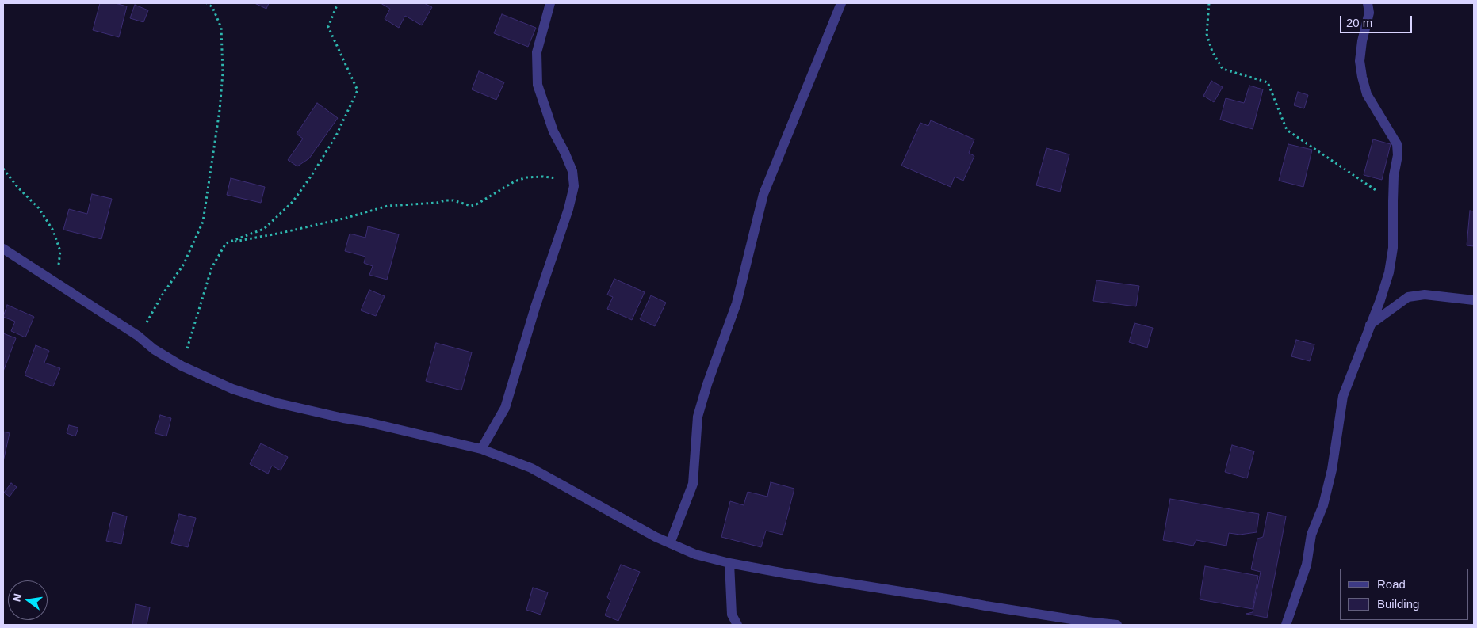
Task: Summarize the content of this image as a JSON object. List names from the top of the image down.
{
  "legend": ["Road", "Building"],
  "scale_bar": "20 m",
  "north": "left"
}
